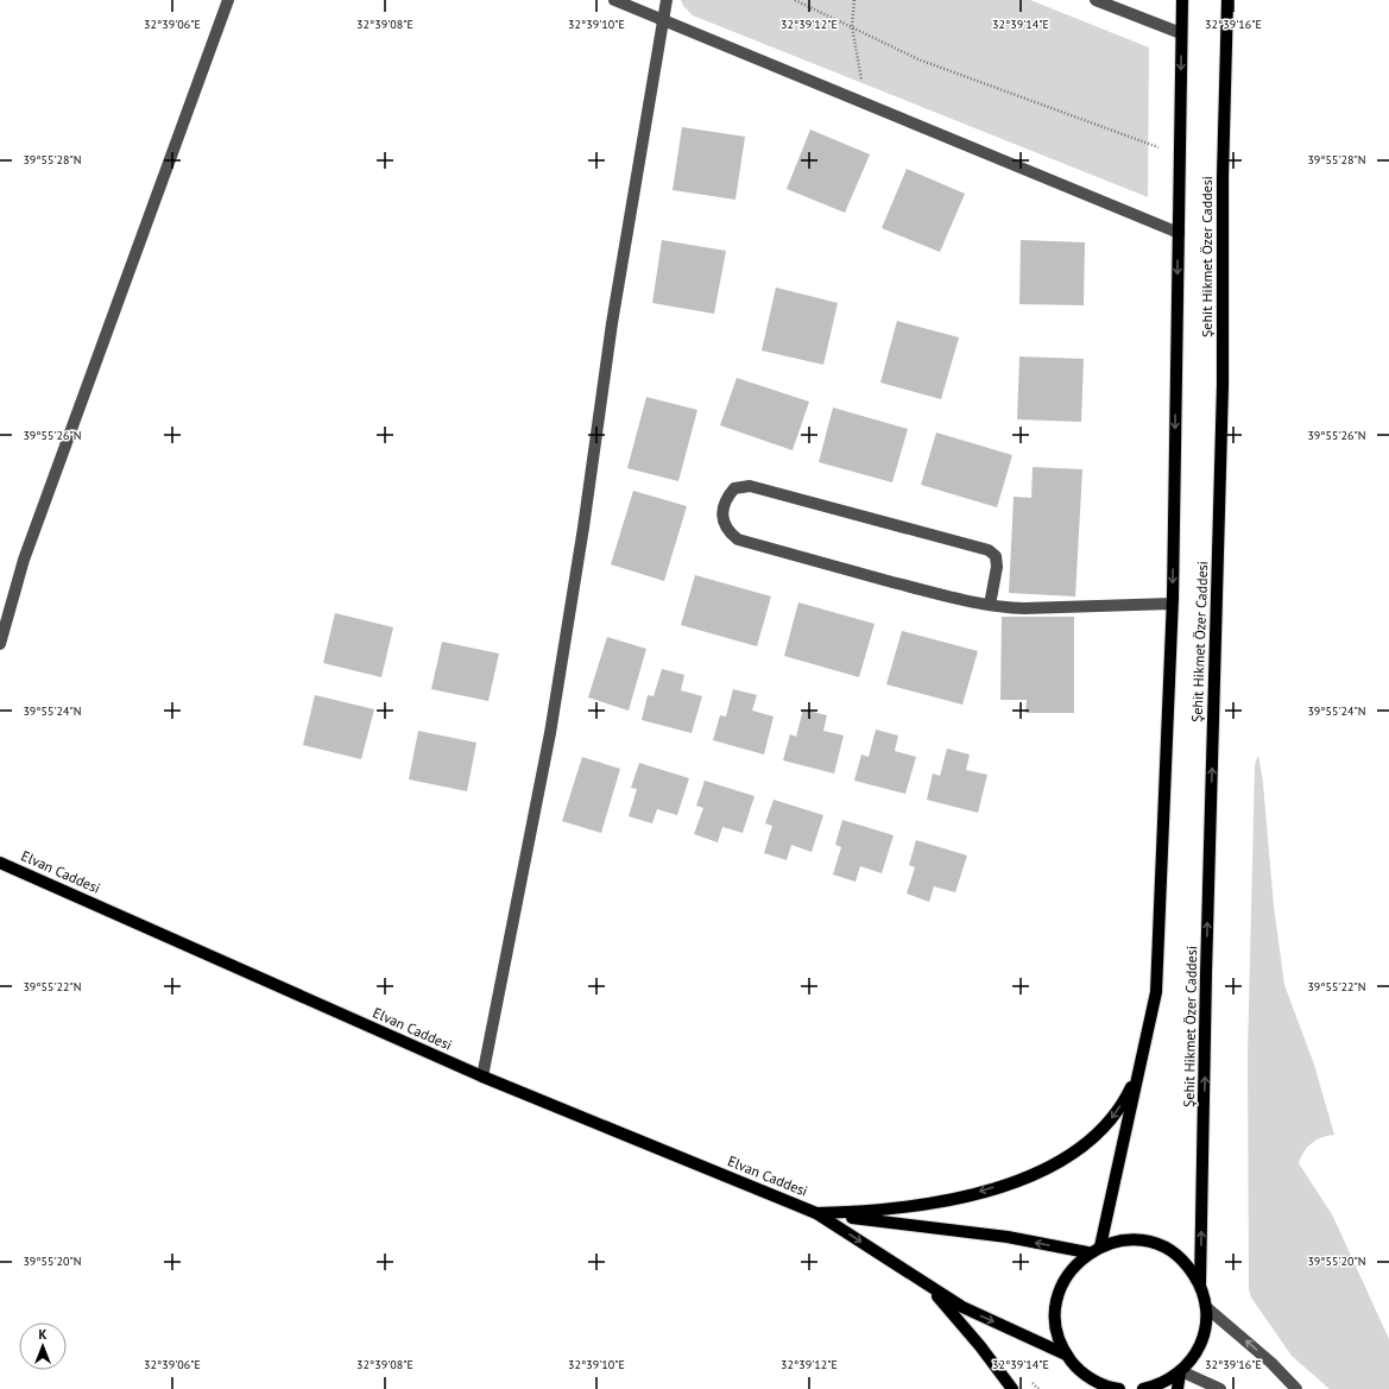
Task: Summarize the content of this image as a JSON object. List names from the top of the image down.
{
  "streets": {
    "main road": ["Şehit Hikmet Özer Caddesi", "Elvan Caddesi"]
  },
  "north": "top",
  "coordinates": [
    "32°39'06\"E",
    "32°39'08\"E",
    "32°39'10\"E",
    "32°39'12\"E",
    "32°39'14\"E",
    "32°39'16\"E",
    "39°55'28\"N",
    "39°55'26\"N",
    "39°55'24\"N",
    "39°55'22\"N",
    "39°55'20\"N"
  ]
}
